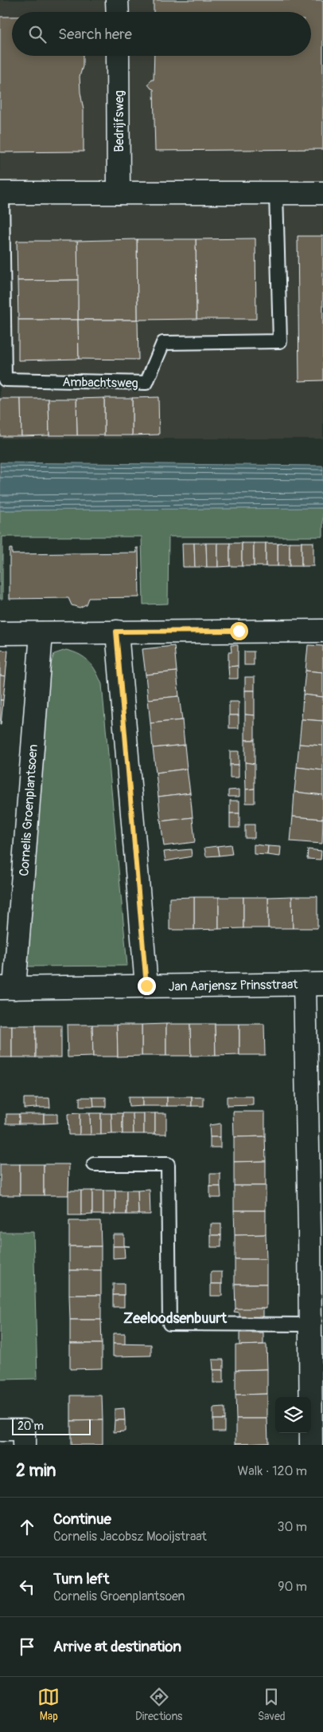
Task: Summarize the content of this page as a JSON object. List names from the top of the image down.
{
  "streets": {
    "street": [
      "Bedrijfsweg",
      "Ambachtsweg",
      "Cornelis Groenplantsoen",
      "Jan Aarjensz Prinsstraat"
    ]
  },
  "crossings": [
    ["Bedrijfsweg", "Ambachtsweg"],
    ["Cornelis Groenplantsoen", "Jan Aarjensz Prinsstraat"]
  ],
  "districts": ["Zeeloodsenbuurt"],
  "scale_bar": "20 m",
  "page": {
    "search": "Search here",
    "scale": "20 m",
    "heading": ["2 min", "Walk · 120 m"],
    "list": [
      ["Continue", "Cornelis Jacobsz Mooijstraat", "30 m"],
      ["Turn left", "Cornelis Groenplantsoen", "90 m"],
      "Arrive at destination"
    ],
    "nav": ["Map", "Directions", "Saved"]
  }
}
